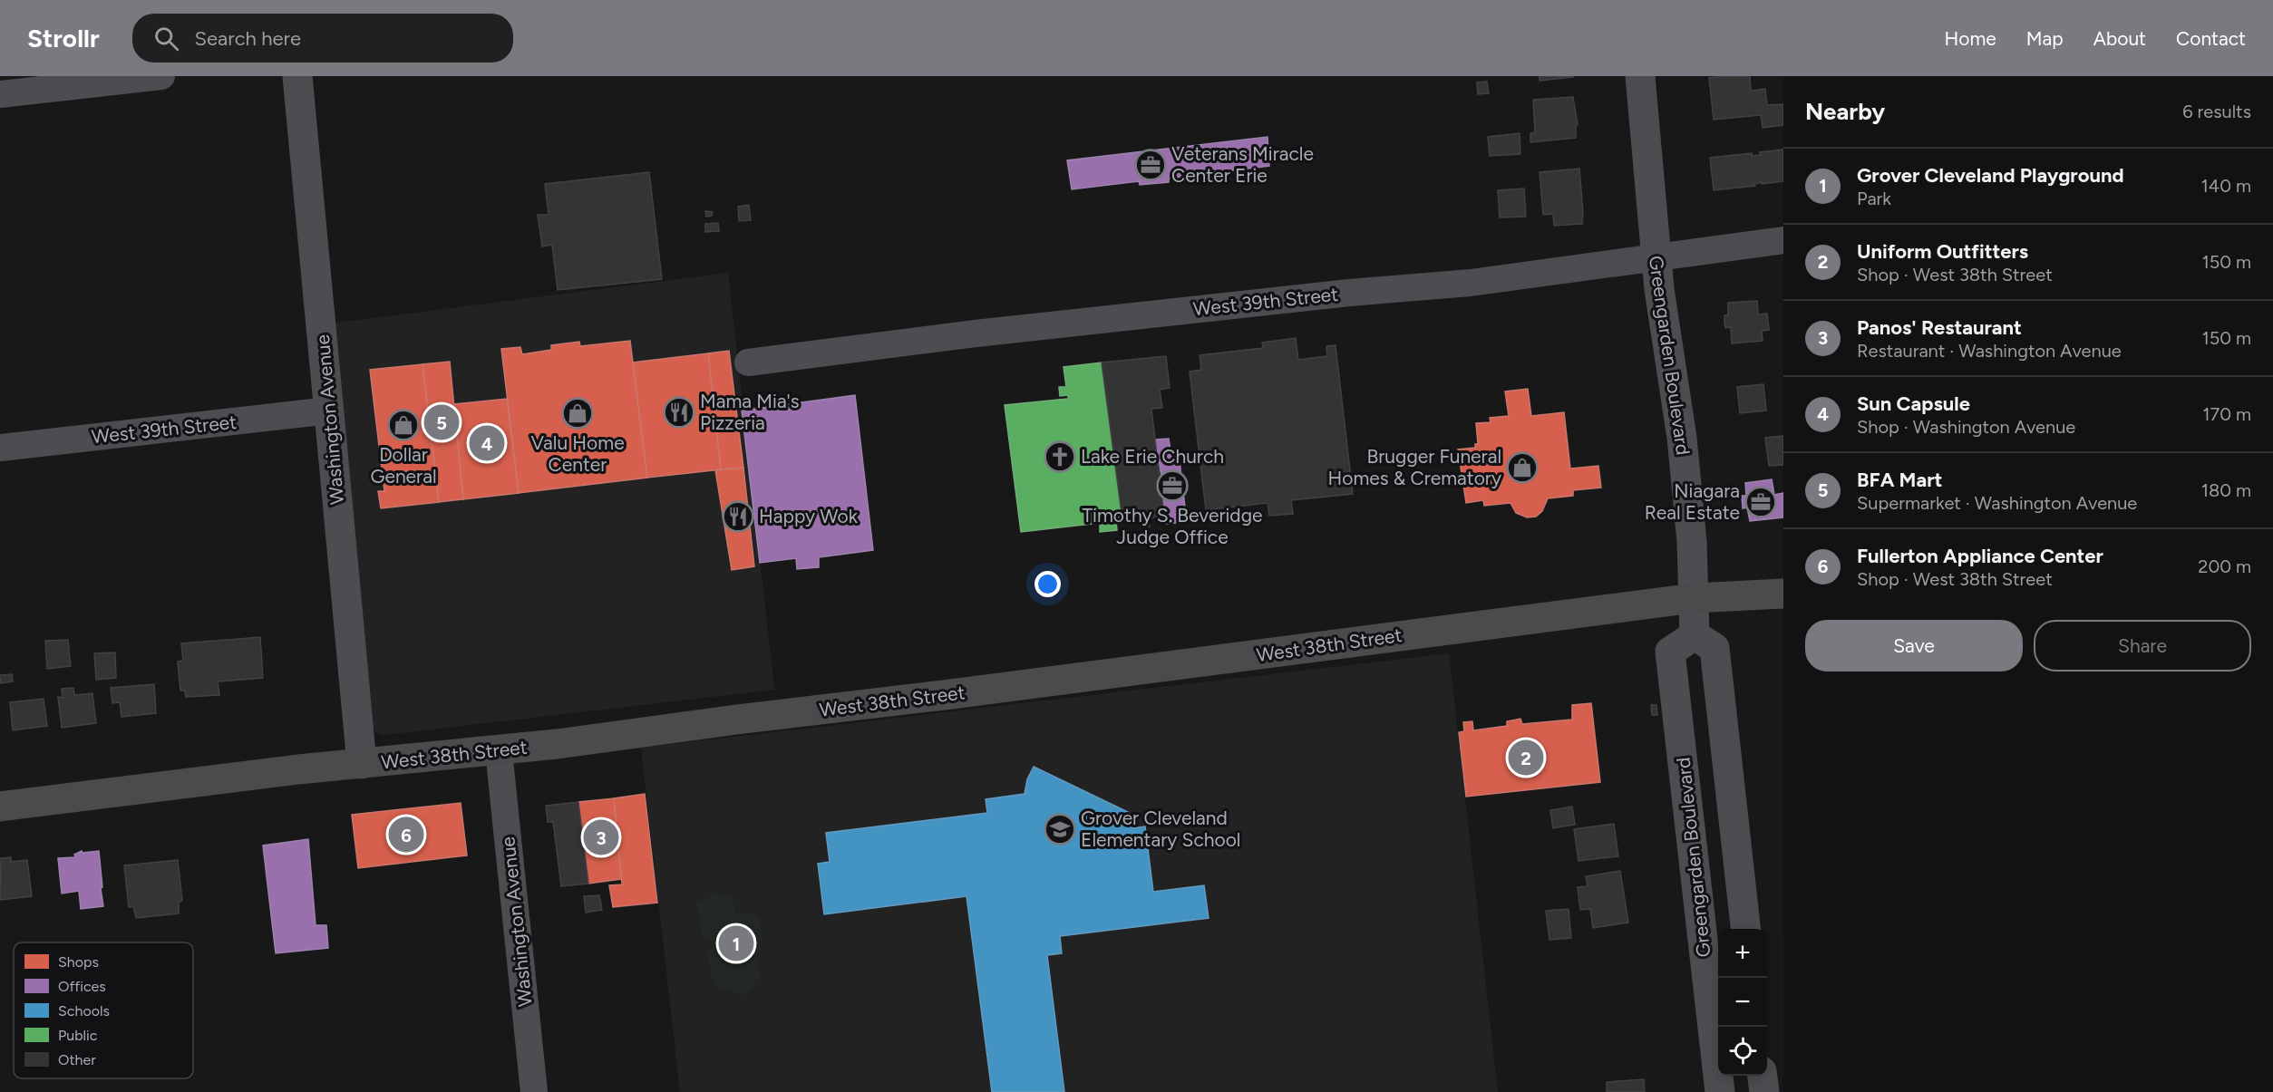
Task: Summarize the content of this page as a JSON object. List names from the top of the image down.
{
  "streets": {
    "main road": ["West 38th Street"],
    "street": ["West 39th Street", "Greengarden Boulevard", "Washington Avenue"]
  },
  "crossings": [
    ["West 39th Street", "Greengarden Boulevard"],
    ["West 39th Street", "Washington Avenue"],
    ["Greengarden Boulevard", "West 38th Street"],
    ["Washington Avenue", "West 38th Street"]
  ],
  "places": {
    "office": ["Veterans Miracle Center Erie", "Timothy S. Beveridge Judge Office", "Niagara Real Estate"],
    "restaurant": ["Mama Mia's Pizzeria", "Happy Wok"],
    "shop": ["Valu Home Center", "Dollar General", "Brugger Funeral Homes & Crematory"],
    "church": ["Lake Erie Church"],
    "school or university": ["Grover Cleveland Elementary School"]
  },
  "legend": [
    "Shops",
    "Offices",
    "Schools",
    "Public",
    "Other"
  ],
  "page": {
    "header": "Strollr",
    "search": "Search here",
    "nav": [
      "Home",
      "Map",
      "About",
      "Contact"
    ],
    "heading": ["Nearby", "6 results"],
    "list": [
      {
        "mark": "1",
        "name": "Grover Cleveland Playground",
        "note": "Park",
        "value": "140 m"
      },
      {
        "mark": "2",
        "name": "Uniform Outfitters",
        "note": "Shop · West 38th Street",
        "value": "150 m"
      },
      {
        "mark": "3",
        "name": "Panos' Restaurant",
        "note": "Restaurant · Washington Avenue",
        "value": "150 m"
      },
      {
        "mark": "4",
        "name": "Sun Capsule",
        "note": "Shop · Washington Avenue",
        "value": "170 m"
      },
      {
        "mark": "5",
        "name": "BFA Mart",
        "note": "Supermarket · Washington Avenue",
        "value": "180 m"
      },
      {
        "mark": "6",
        "name": "Fullerton Appliance Center",
        "note": "Shop · West 38th Street",
        "value": "200 m"
      }
    ],
    "pins": [
      "5",
      "4",
      "2",
      "6",
      "3",
      "1"
    ],
    "buttons": ["Save", "Share"],
    "map_buttons": ["+", "−"]
  }
}
